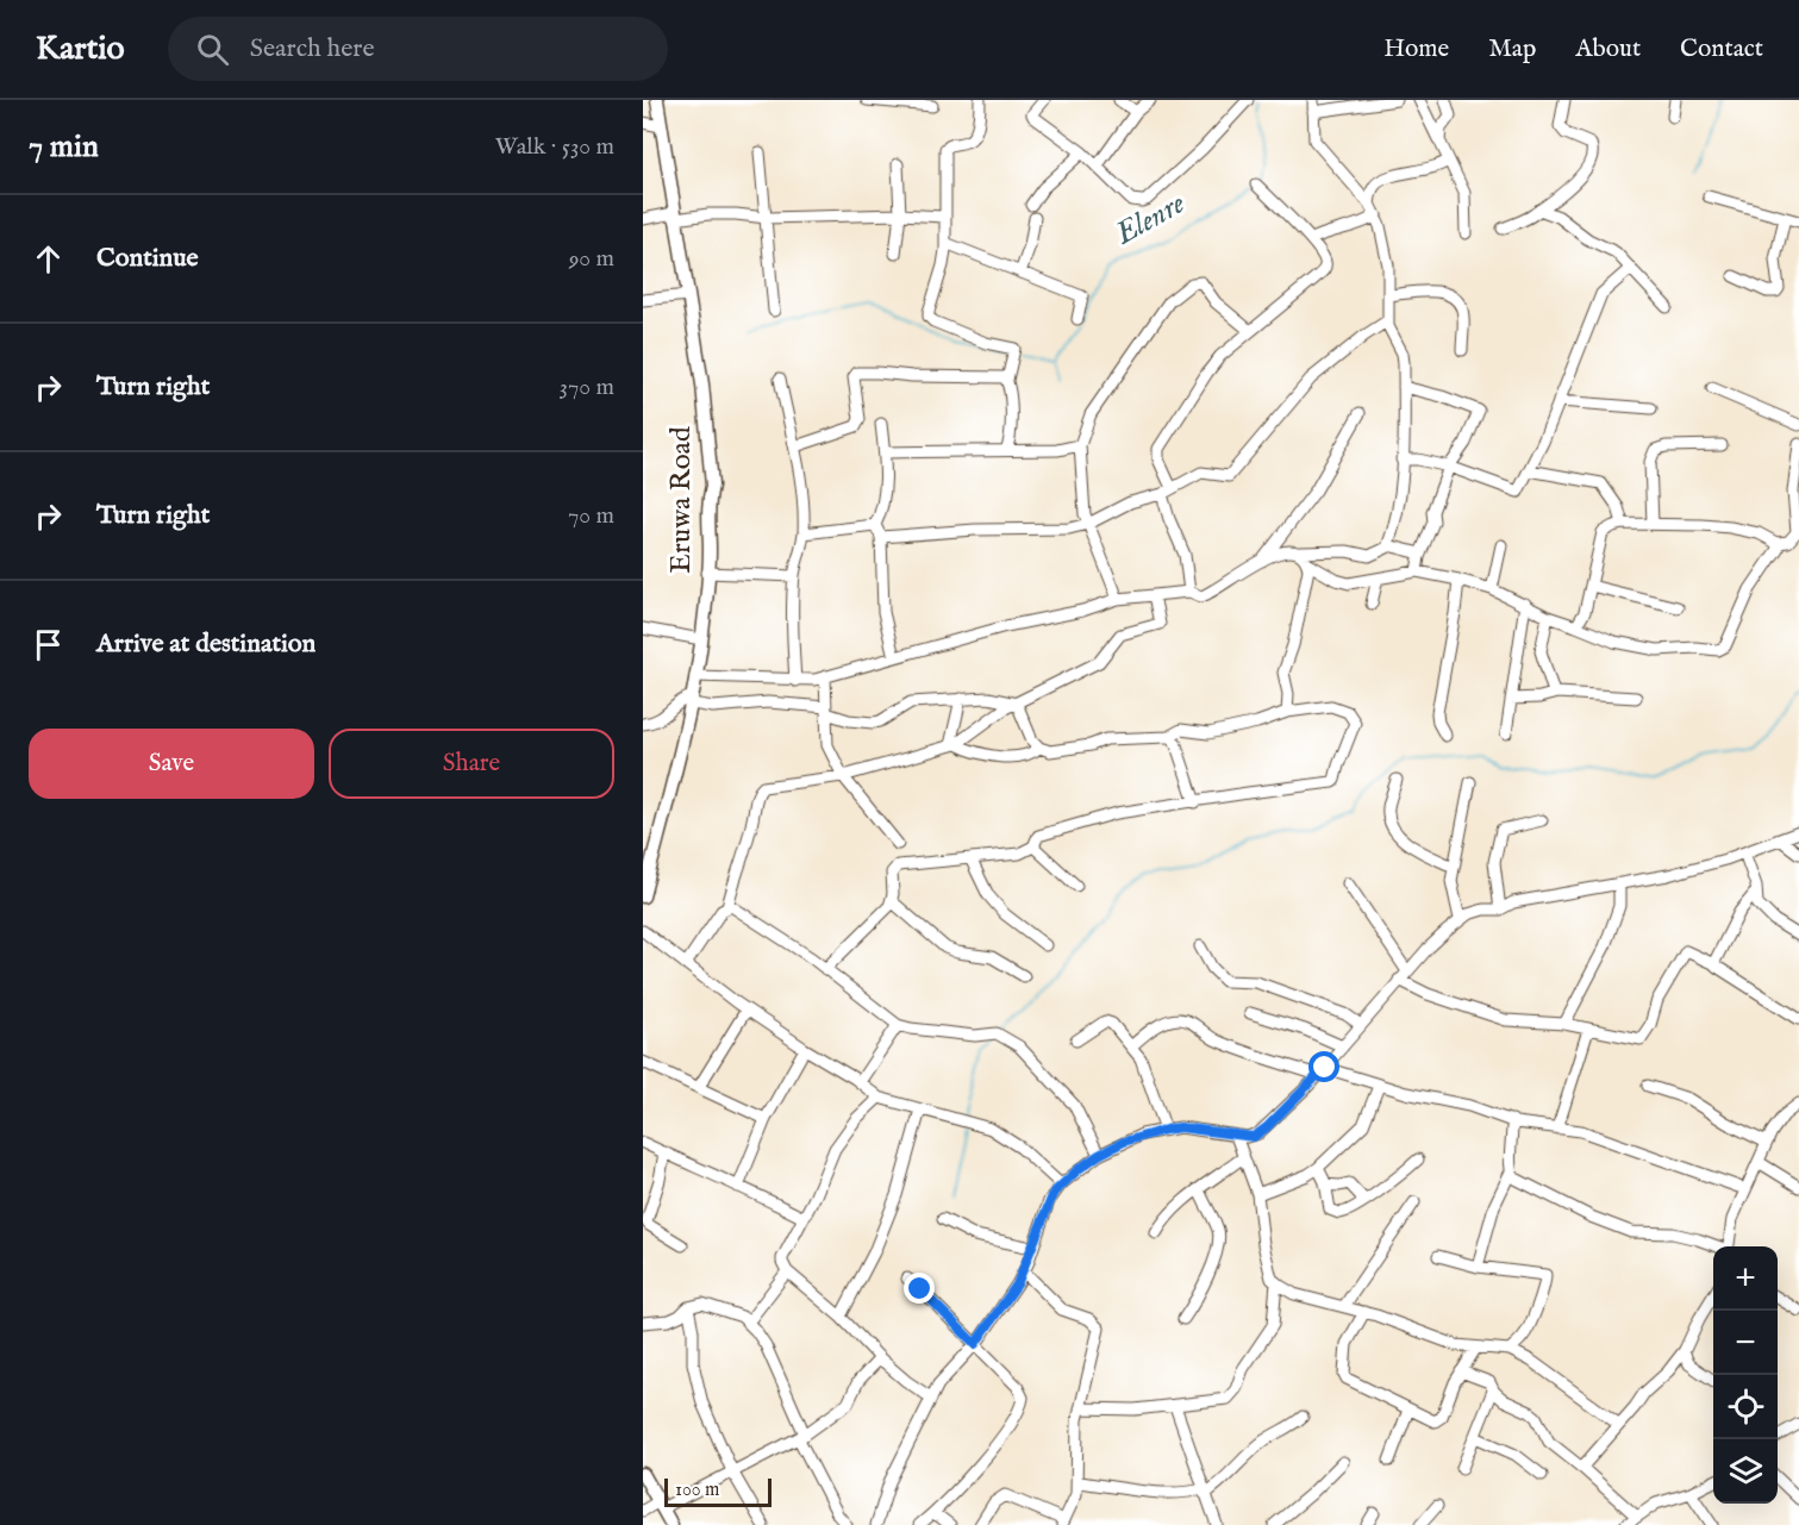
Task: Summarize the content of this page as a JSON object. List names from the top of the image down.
{
  "streets": {
    "main road": ["Eruwa Road"]
  },
  "water": ["Elenre"],
  "scale_bar": "100 m",
  "page": {
    "header": "Kartio",
    "search": "Search here",
    "nav": [
      "Home",
      "Map",
      "About",
      "Contact"
    ],
    "heading": ["7 min", "Walk · 530 m"],
    "list": [
      ["Continue", "90 m"],
      ["Turn right", "370 m"],
      ["Turn right", "70 m"],
      "Arrive at destination"
    ],
    "buttons": ["Save", "Share"],
    "map_buttons": ["+", "−"],
    "scale": "100 m"
  }
}
